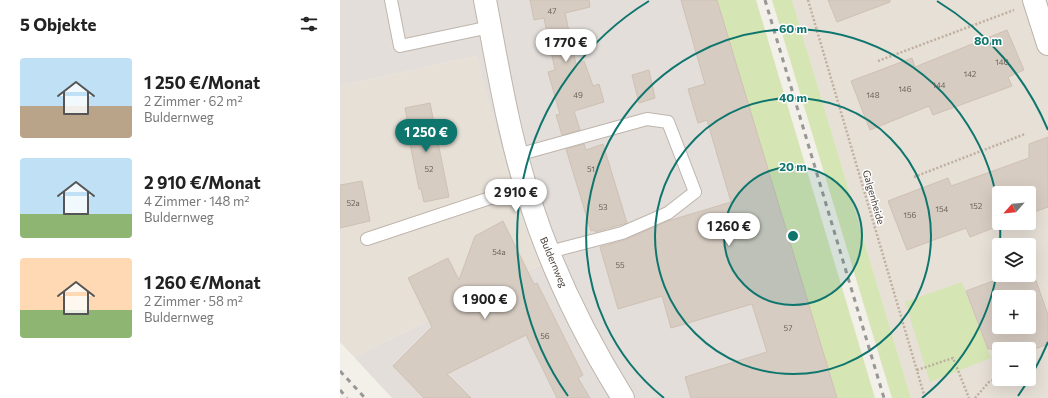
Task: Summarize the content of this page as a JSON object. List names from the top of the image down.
{
  "streets": {
    "street": ["Buldernweg"],
    "path": ["Galgenheide"]
  },
  "house_numbers": [
    "47",
    "140",
    "142",
    "144",
    "146",
    "49",
    "148",
    "52",
    "51",
    "52a",
    "152",
    "53",
    "154",
    "156",
    "54a",
    "55",
    "57",
    "56"
  ],
  "north": "bottom left",
  "page": {
    "heading": "5 Objekte",
    "price": [
      "1 770 €",
      "1 250 €",
      "2 910 €",
      "1 260 €",
      "1 900 €"
    ],
    "list": [
      {
        "name": "1 250 €/Monat",
        "note": "2 Zimmer · 62 m² · Buldernweg"
      },
      {
        "name": "2 910 €/Monat",
        "note": "4 Zimmer · 148 m² · Buldernweg"
      },
      {
        "name": "1 260 €/Monat",
        "note": "2 Zimmer · 58 m² · Buldernweg"
      }
    ],
    "map_buttons": ["+", "−"]
  },
  "rings": [
    "60 m",
    "80 m",
    "40 m",
    "20 m"
  ]
}
